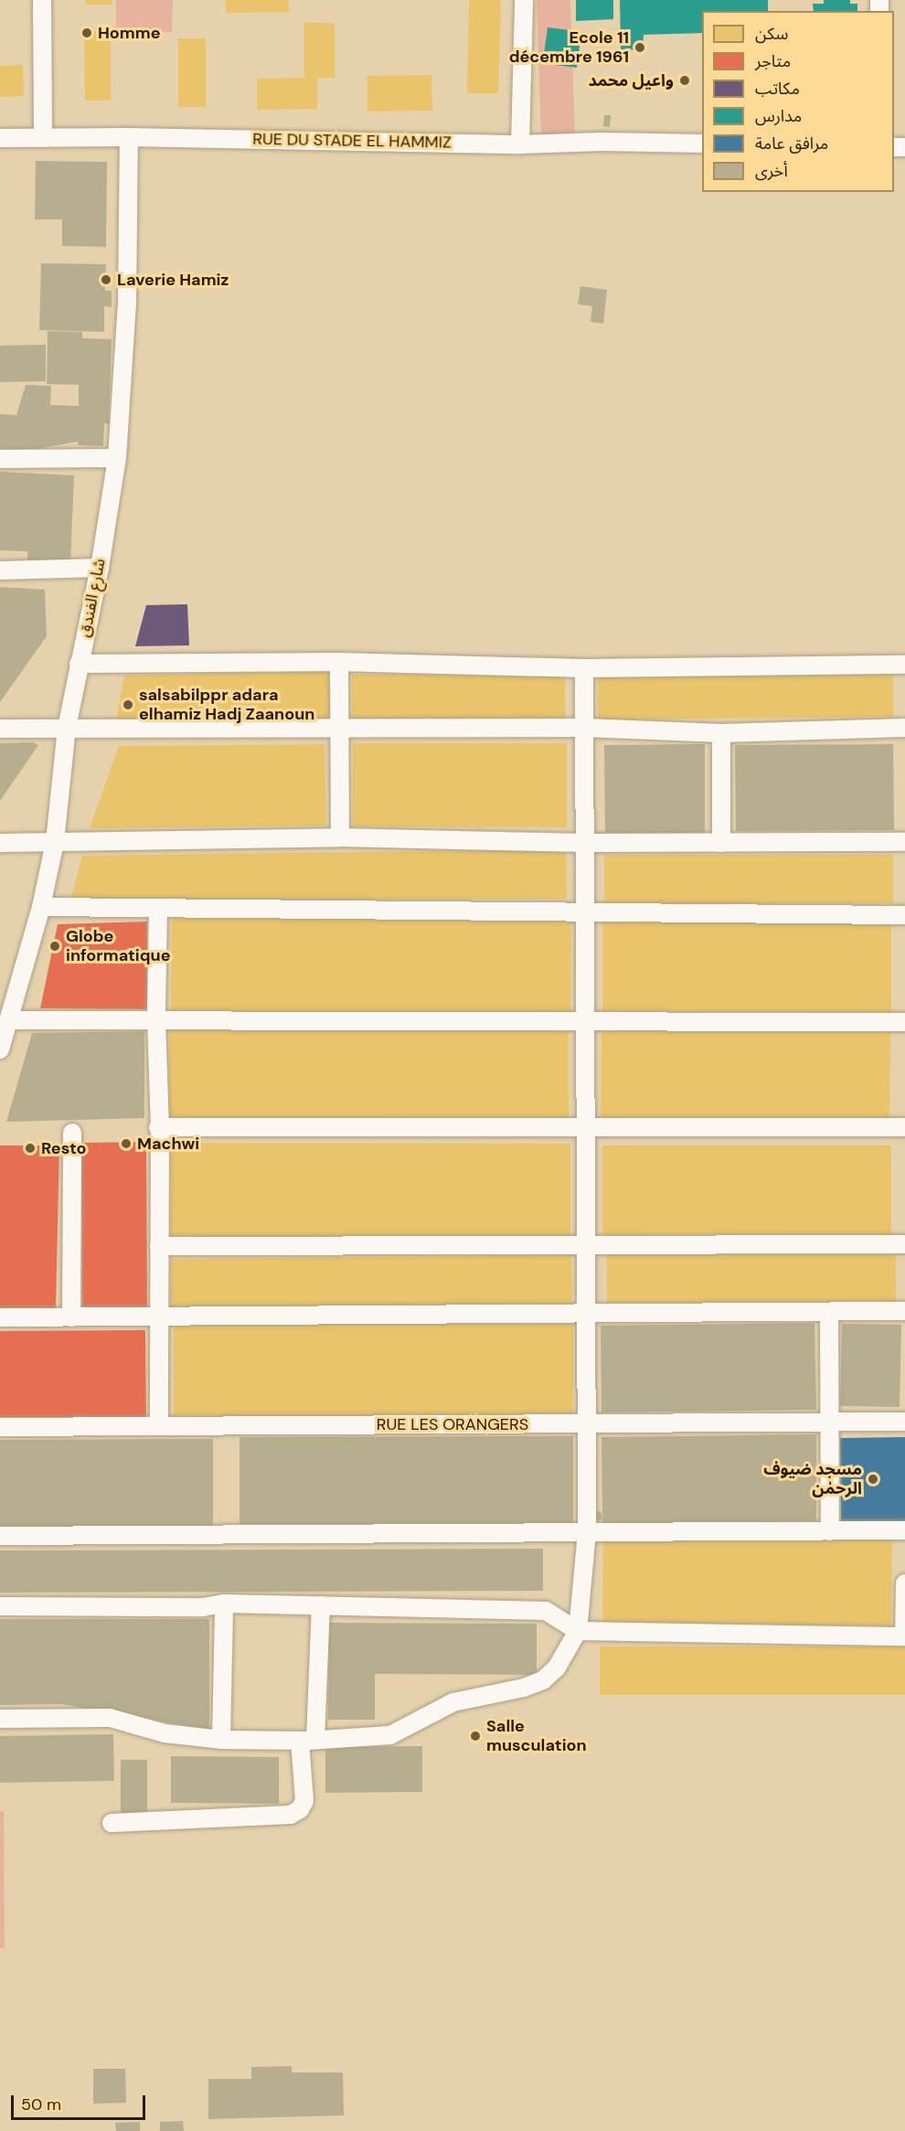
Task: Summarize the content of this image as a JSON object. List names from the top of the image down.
{
  "streets": {
    "street": ["RUE DU STADE EL HAMMIZ", "شارع الفندق", "RUE LES ORANGERS"]
  },
  "crossings": [
    ["RUE DU STADE EL HAMMIZ", "شارع الفندق"]
  ],
  "places": [
    "Homme",
    "Ecole 11 décembre 1961",
    "واعيل محمد",
    "Laverie Hamiz",
    "salsabilppr adara elhamiz Hadj Zaanoun",
    "Globe informatique",
    "Machwi",
    "Resto",
    "مسجد ضيوف الرحمٰن",
    "Salle musculation"
  ],
  "legend": [
    "سكن",
    "متاجر",
    "مكاتب",
    "مدارس",
    "مرافق عامة",
    "أخرى"
  ],
  "scale_bar": "50 m"
}
